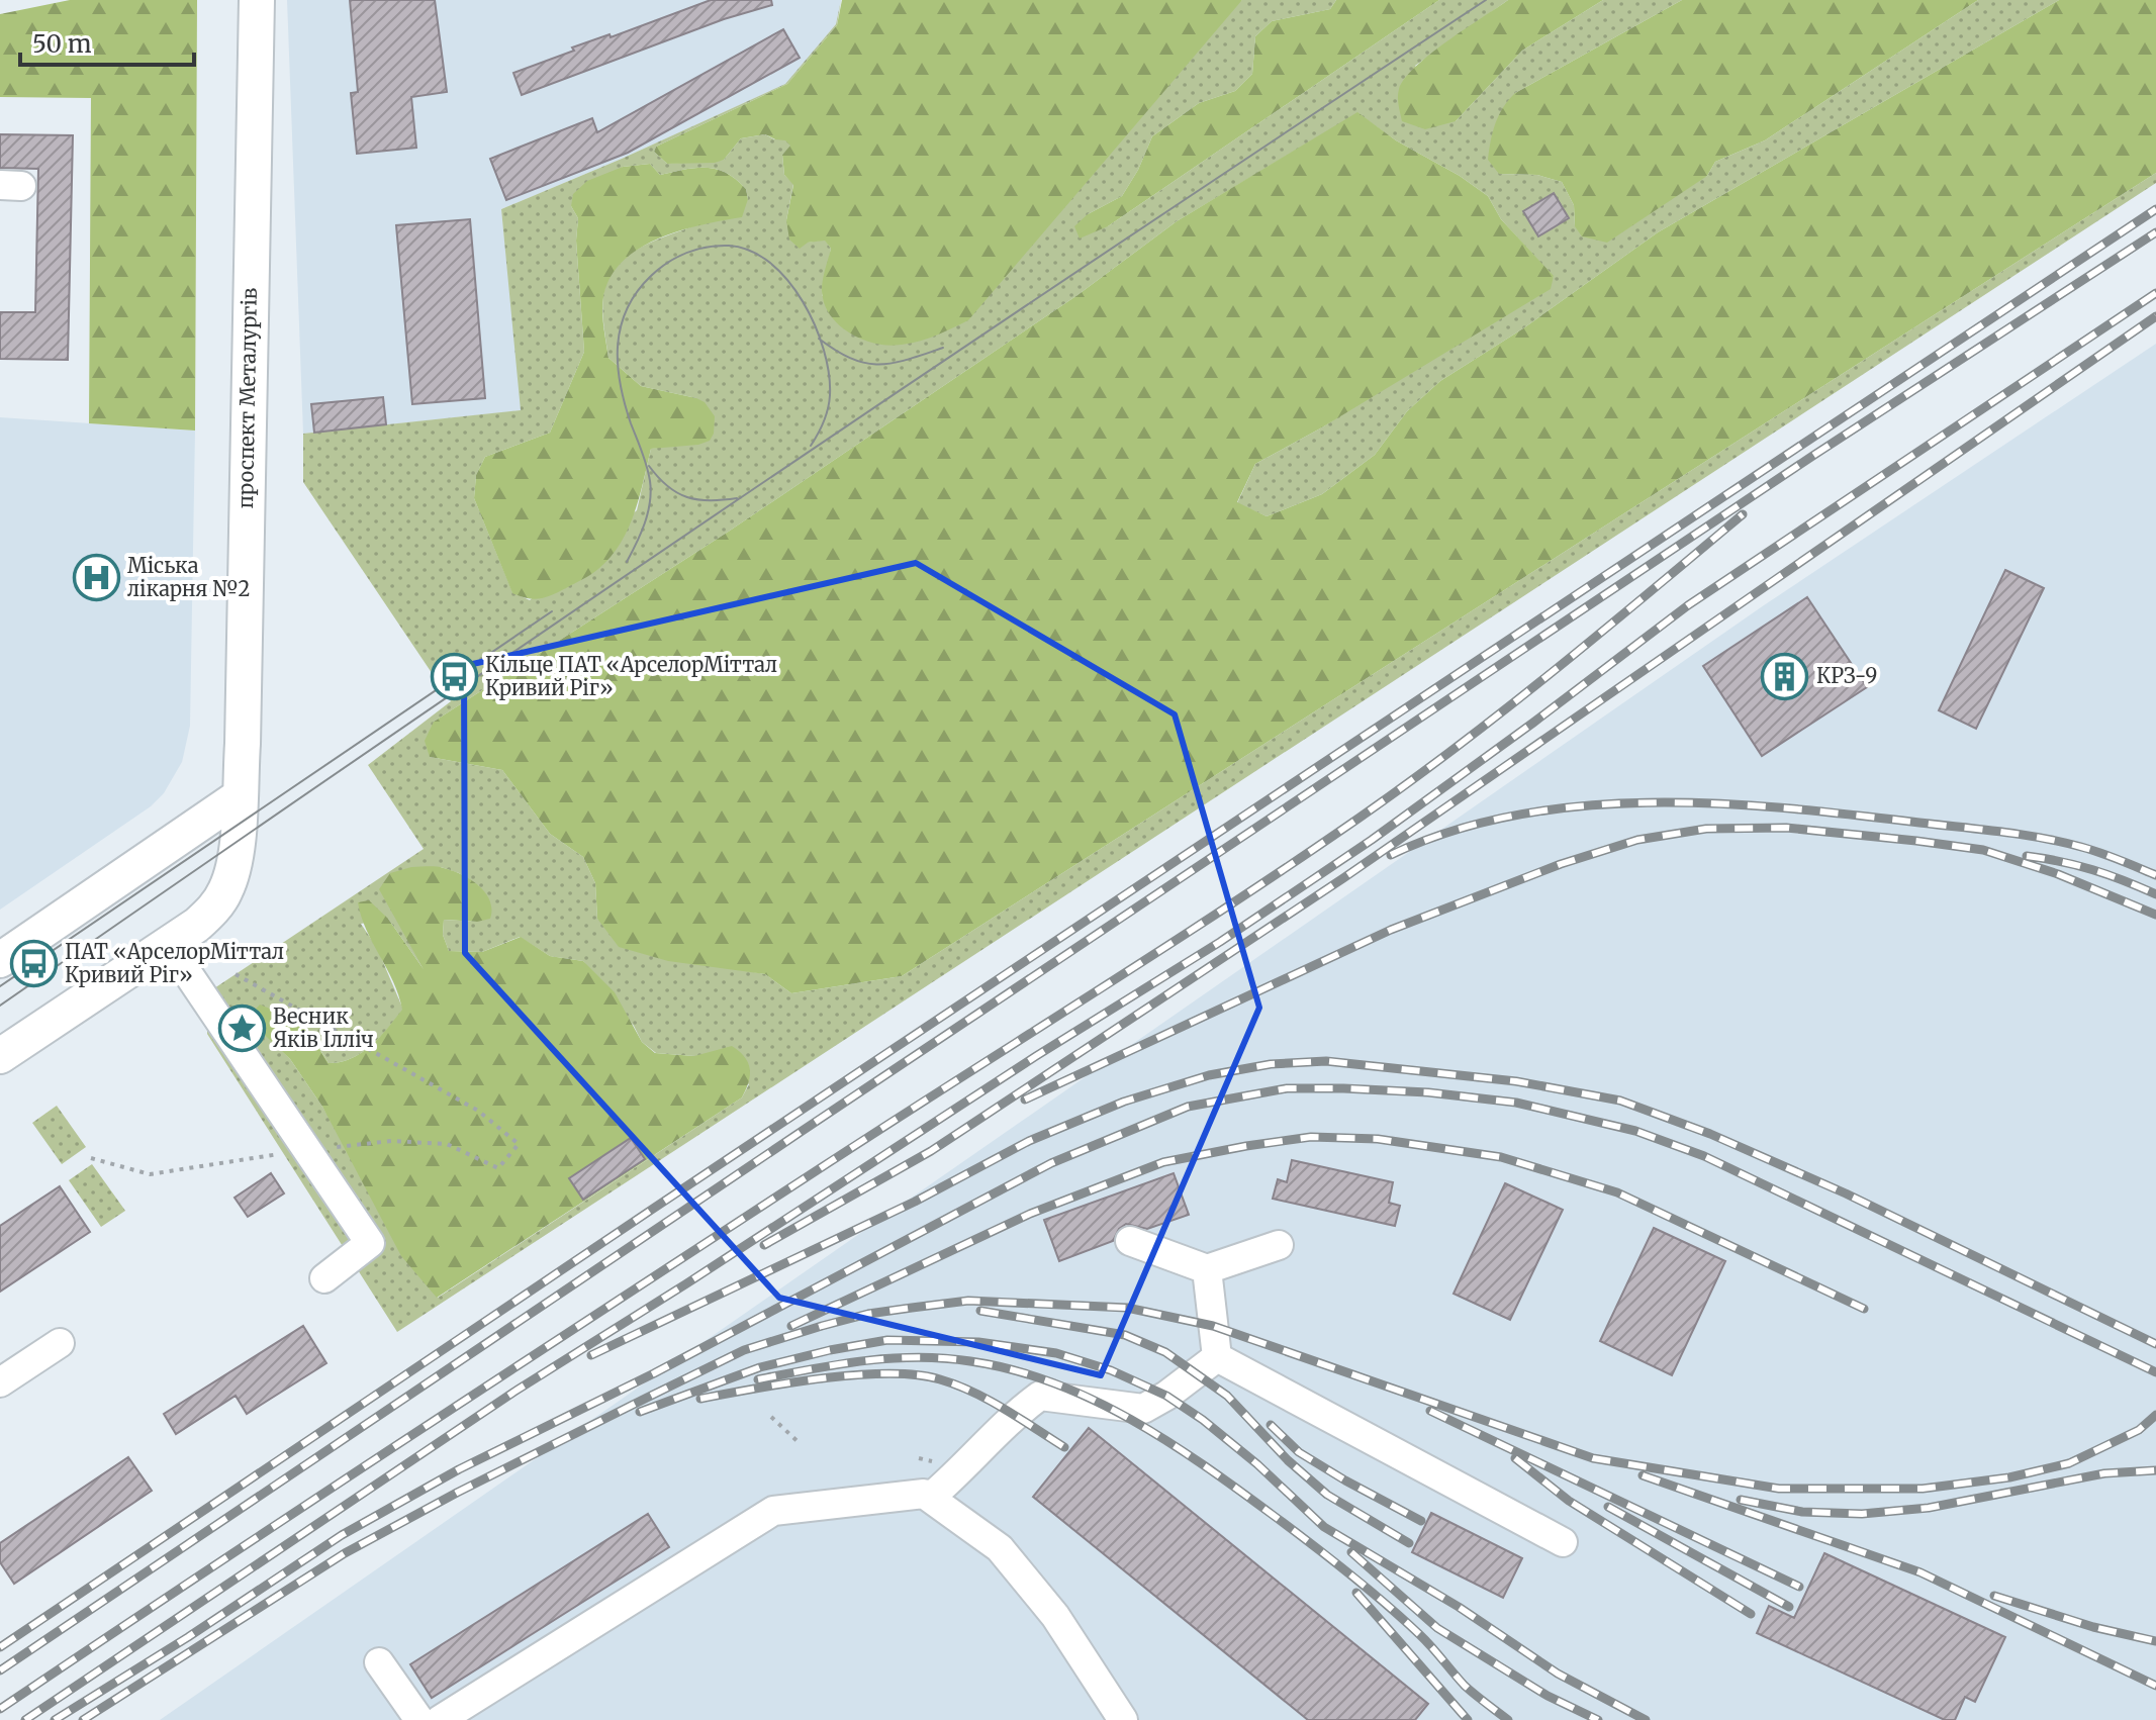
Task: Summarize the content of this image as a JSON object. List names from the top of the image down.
{
  "streets": {
    "main road": ["проспект Металургів"]
  },
  "places": {
    "hospital": ["Міська лікарня №2"],
    "building": ["КРЗ-9"],
    "bus stop": ["Кільце ПАТ «АрселорМіттал Кривий Ріг»", "ПАТ «АрселорМіттал Кривий Ріг»"],
    "place": ["Весник Яків Ілліч"]
  },
  "scale_bar": "50 m"
}
